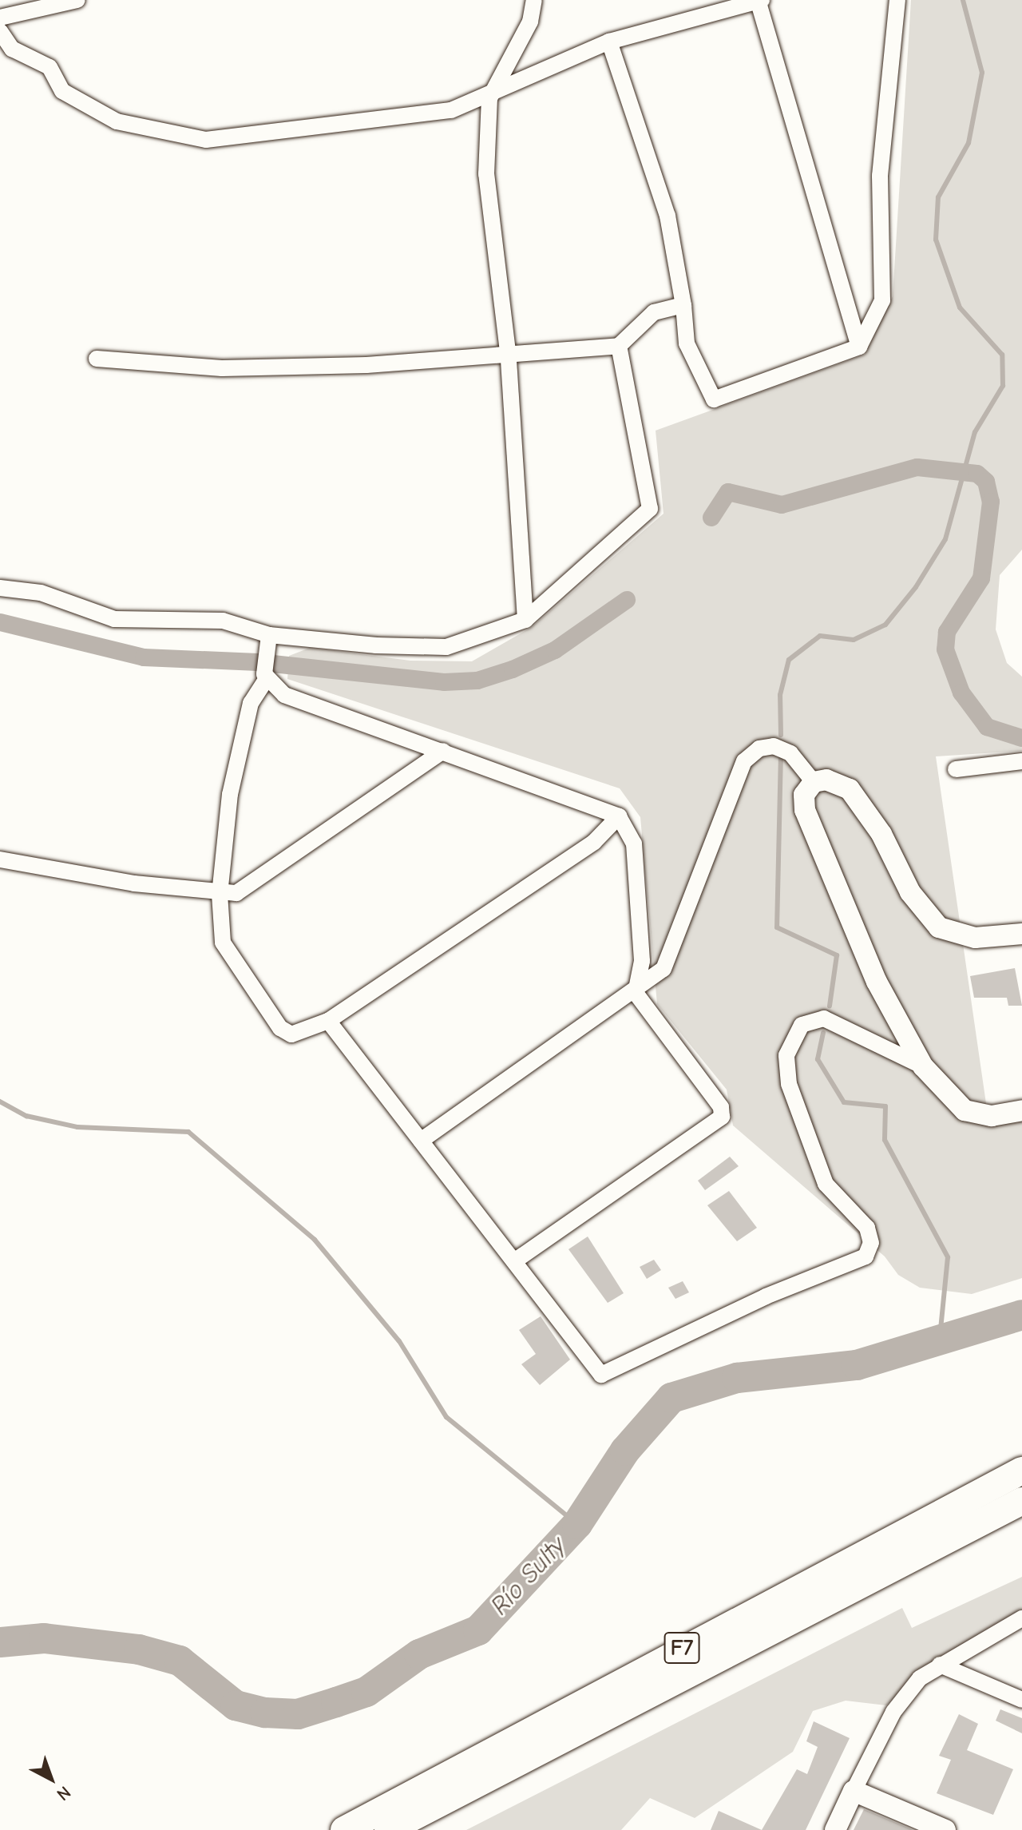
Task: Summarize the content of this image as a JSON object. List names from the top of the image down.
{
  "streets": {
    "highway": ["F7"]
  },
  "water": ["Río Sulty"],
  "north": "bottom right"
}
